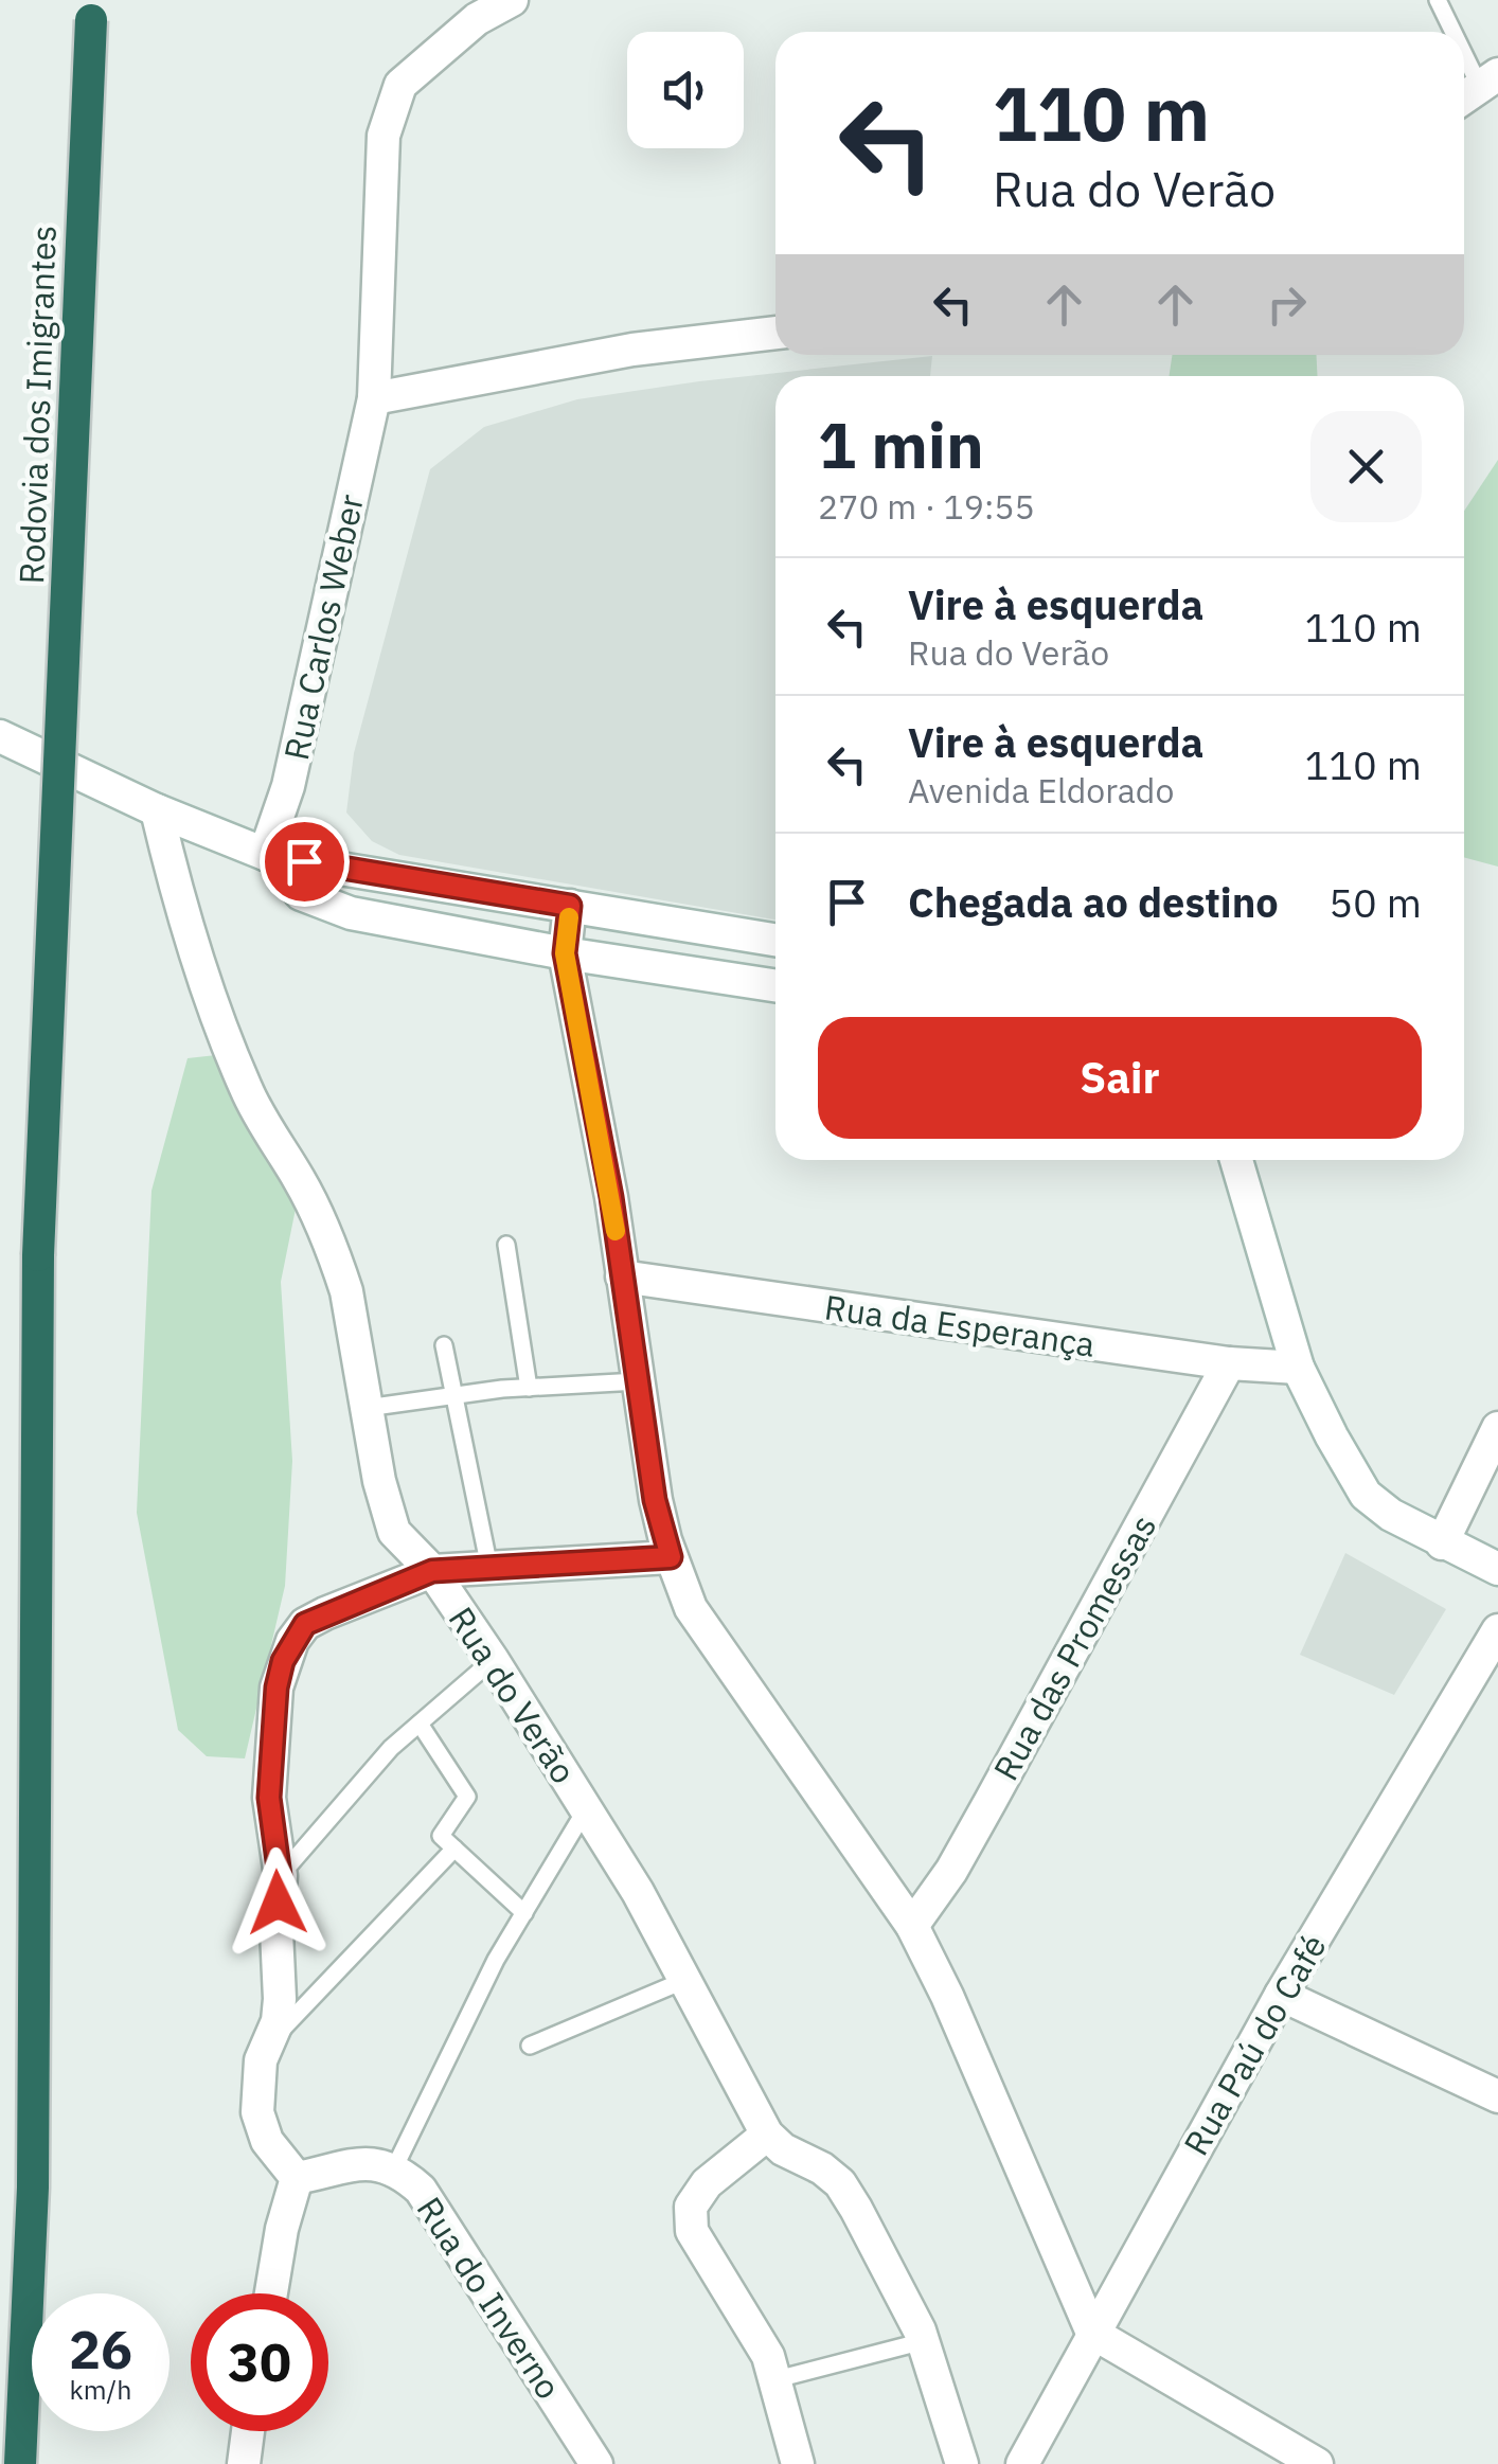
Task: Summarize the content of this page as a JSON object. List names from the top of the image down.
{
  "streets": {
    "highway": ["Rodovia dos Imigrantes"],
    "street": [
      "Rua Carlos Weber",
      "Rua da Esperança",
      "Rua das Promessas",
      "Rua do Verão",
      "Rua Paú do Café",
      "Rua do Inverno"
    ]
  },
  "crossings": [
    ["Rua da Esperança", "Rua das Promessas"]
  ],
  "page": {
    "turn": ["110 m", "Rua do Verão"],
    "heading": ["1 min", "270 m · 19:55"],
    "list": [
      {
        "name": "Vire à esquerda",
        "note": "Rua do Verão",
        "value": "110 m"
      },
      {
        "name": "Vire à esquerda",
        "note": "Avenida Eldorado",
        "value": "110 m"
      },
      {
        "name": "Chegada ao destino",
        "value": "50 m"
      }
    ],
    "buttons": "Sair",
    "speed": "26 km/h",
    "limit": "30"
  }
}
